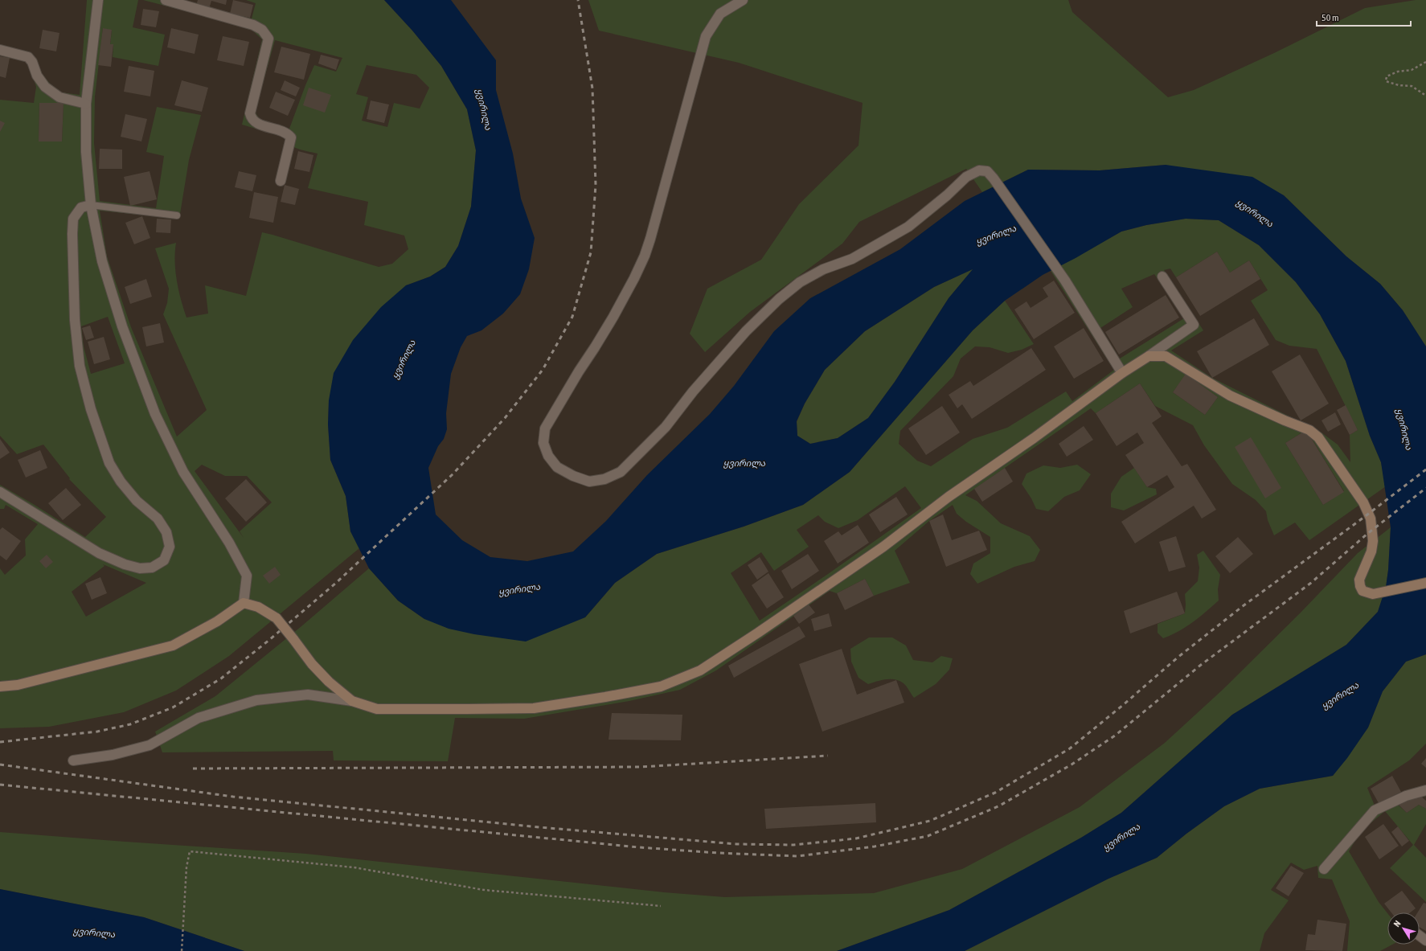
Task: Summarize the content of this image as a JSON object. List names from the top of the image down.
{
  "water": ["ყვირილა"],
  "scale_bar": "50 m",
  "north": "top left"
}
